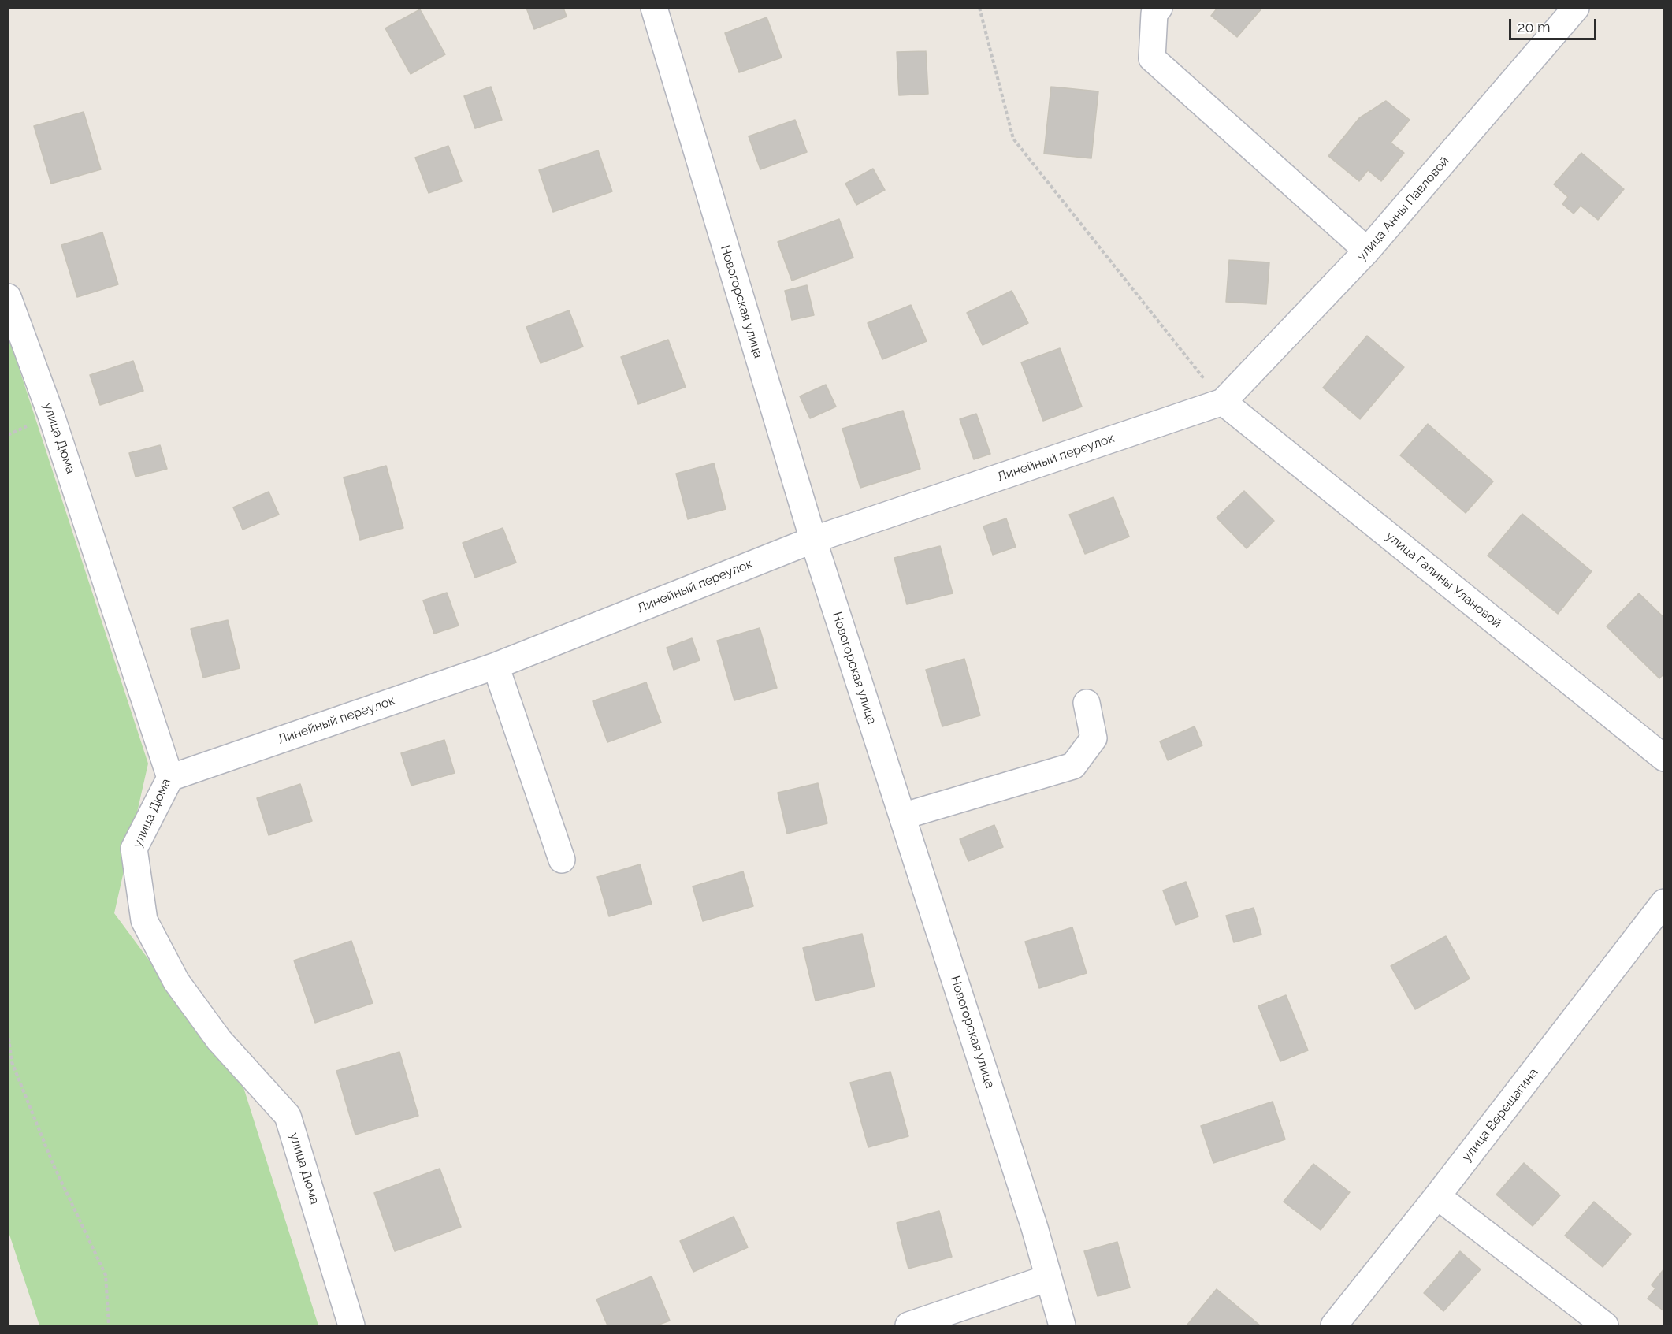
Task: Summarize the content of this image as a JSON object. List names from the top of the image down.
{
  "streets": {
    "street": [
      "улица Анны Павловой",
      "Новогорская улица",
      "улица Дюма",
      "Линейный переулок",
      "улица Галины Улановой",
      "улица Верещагина"
    ]
  },
  "crossings": [
    ["улица Анны Павловой", "Линейный переулок"],
    ["улица Анны Павловой", "улица Галины Улановой"],
    ["Новогорская улица", "Линейный переулок"],
    ["улица Дюма", "Линейный переулок"],
    ["Линейный переулок", "улица Галины Улановой"]
  ],
  "scale_bar": "20 m"
}
